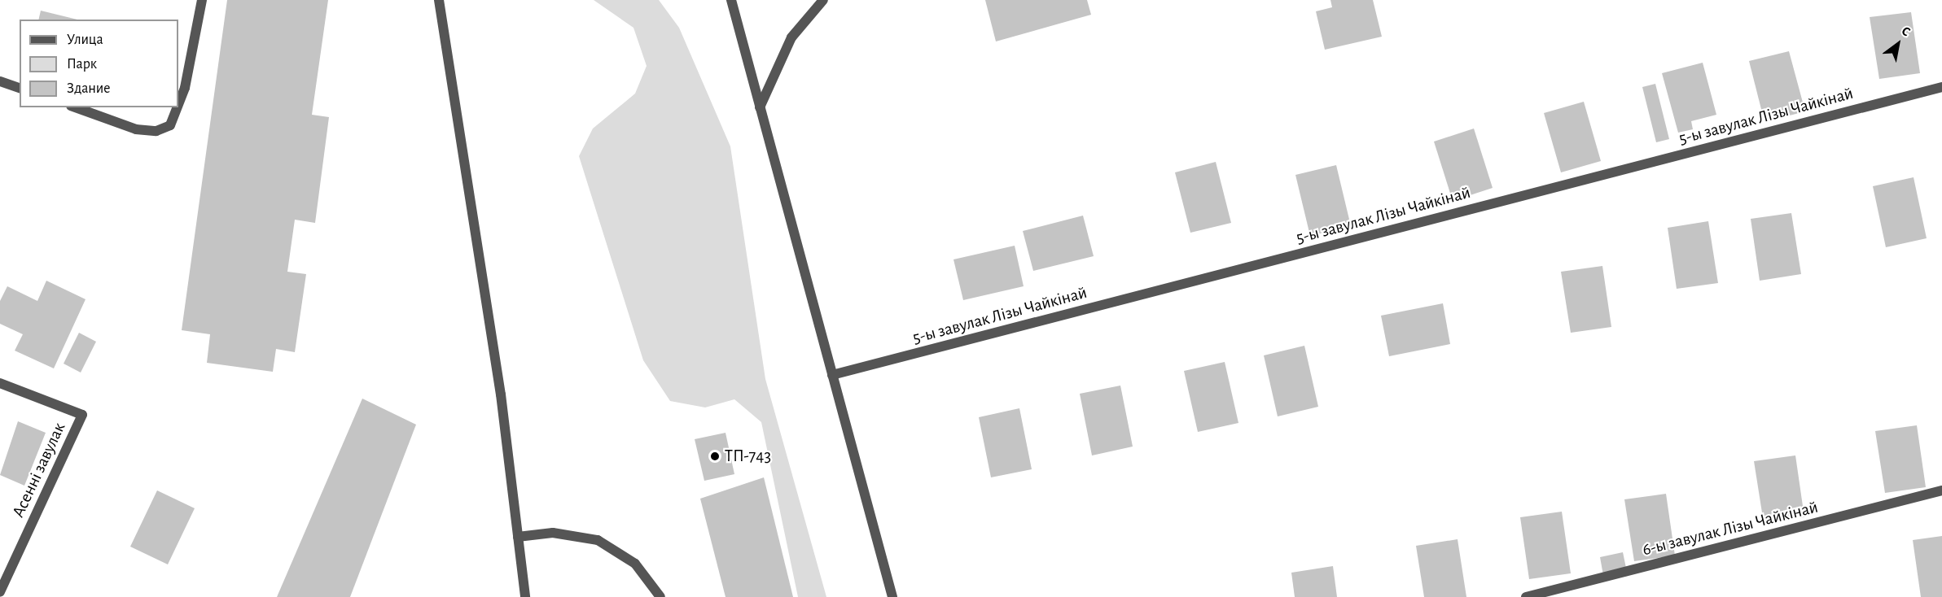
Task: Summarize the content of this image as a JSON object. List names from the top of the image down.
{
  "streets": {
    "street": ["5-ы завулак Лізы Чайкінай", "Асенні завулак", "6-ы завулак Лізы Чайкінай"]
  },
  "places": ["ТП-743"],
  "legend": ["Улица", "Парк", "Здание"],
  "north": "top right"
}
